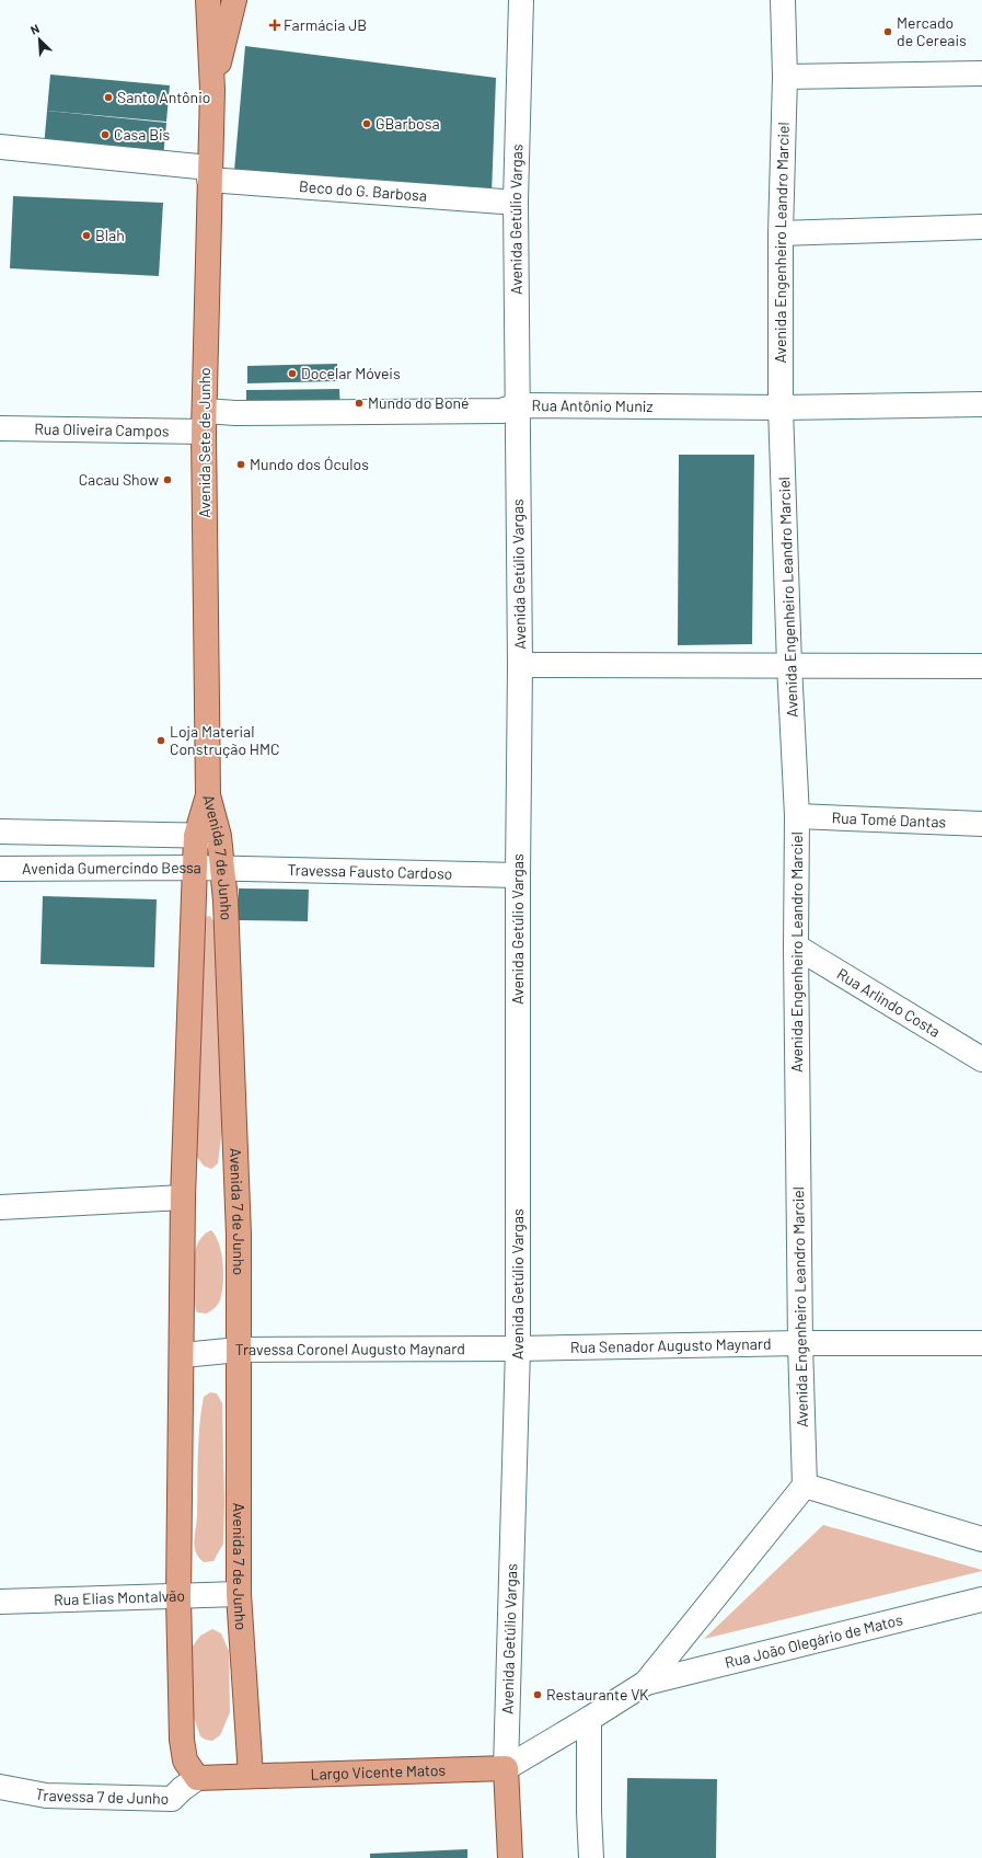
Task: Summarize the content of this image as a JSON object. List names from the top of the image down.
{
  "streets": {
    "main road": [
      "Avenida Getúlio Vargas",
      "Avenida Sete de Junho",
      "Avenida 7 de Junho",
      "Largo Vicente Matos"
    ],
    "street": [
      "Beco do G. Barbosa",
      "Avenida Engenheiro Leandro Marciel",
      "Rua Antônio Muniz",
      "Rua Oliveira Campos",
      "Rua Tomé Dantas",
      "Avenida Gumercindo Bessa",
      "Travessa Fausto Cardoso",
      "Rua Arlindo Costa",
      "Rua Senador Augusto Maynard",
      "Travessa Coronel Augusto Maynard",
      "Rua Elias Montalvão",
      "Rua João Olegário de Matos",
      "Travessa 7 de Junho"
    ]
  },
  "crossings": [
    ["Beco do G. Barbosa", "Avenida Getúlio Vargas"],
    ["Beco do G. Barbosa", "Avenida Sete de Junho"],
    ["Avenida Getúlio Vargas", "Rua Antônio Muniz"],
    ["Avenida Getúlio Vargas", "Travessa Fausto Cardoso"],
    ["Avenida Getúlio Vargas", "Rua Senador Augusto Maynard"],
    ["Avenida Getúlio Vargas", "Travessa Coronel Augusto Maynard"],
    ["Avenida Getúlio Vargas", "Largo Vicente Matos"],
    ["Avenida Engenheiro Leandro Marciel", "Rua Antônio Muniz"],
    ["Avenida Engenheiro Leandro Marciel", "Rua Tomé Dantas"],
    ["Avenida Engenheiro Leandro Marciel", "Rua Arlindo Costa"],
    ["Avenida Engenheiro Leandro Marciel", "Rua Senador Augusto Maynard"],
    ["Rua Antônio Muniz", "Rua Oliveira Campos"],
    ["Rua Antônio Muniz", "Avenida Sete de Junho"],
    ["Rua Oliveira Campos", "Avenida Sete de Junho"],
    ["Avenida Sete de Junho", "Avenida 7 de Junho"],
    ["Avenida 7 de Junho", "Avenida Gumercindo Bessa"],
    ["Avenida 7 de Junho", "Travessa Fausto Cardoso"],
    ["Avenida 7 de Junho", "Travessa Coronel Augusto Maynard"],
    ["Avenida 7 de Junho", "Rua Elias Montalvão"],
    ["Avenida 7 de Junho", "Largo Vicente Matos"],
    ["Avenida 7 de Junho", "Travessa 7 de Junho"],
    ["Avenida Gumercindo Bessa", "Travessa Fausto Cardoso"],
    ["Rua Senador Augusto Maynard", "Travessa Coronel Augusto Maynard"]
  ],
  "places": {
    "health": ["Farmácia JB"],
    "other": [
      "Mercado de Cereais",
      "Santo Antônio",
      "GBarbosa",
      "Casa Bis",
      "Blah",
      "Docelar Móveis",
      "Mundo do Boné",
      "Mundo dos Óculos",
      "Cacau Show",
      "Loja Material Construção HMC",
      "Restaurante VK"
    ]
  },
  "north": "top left"
}
